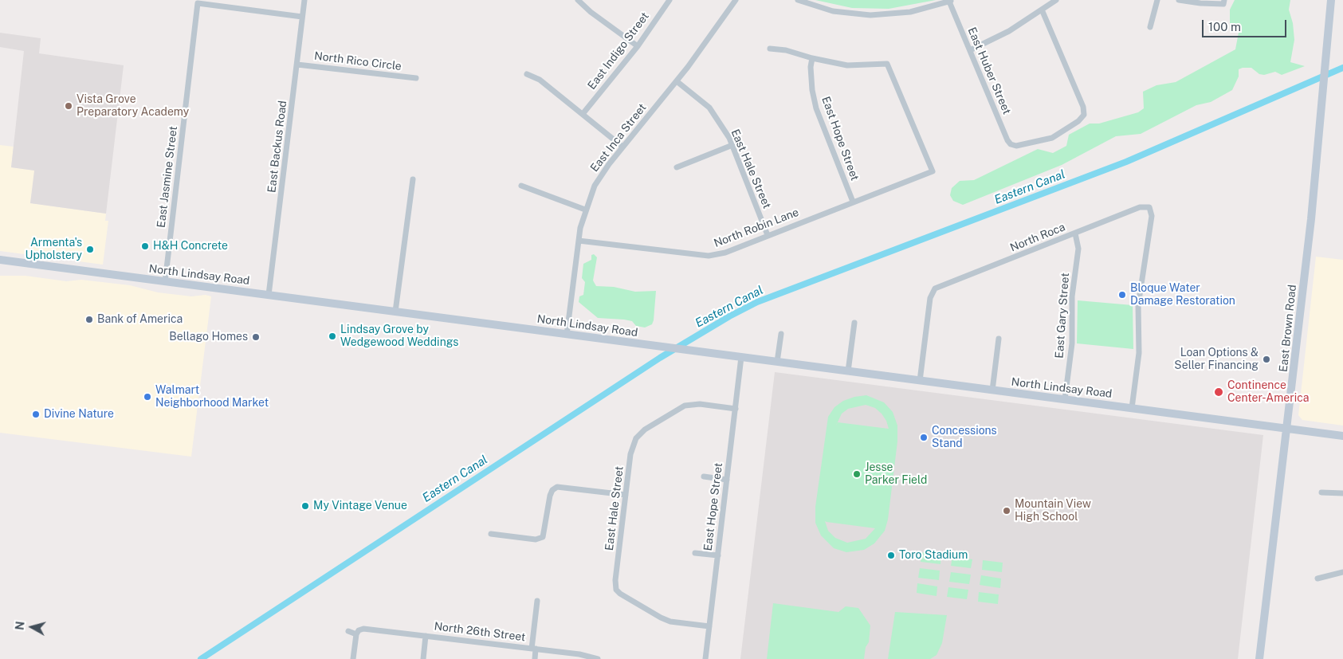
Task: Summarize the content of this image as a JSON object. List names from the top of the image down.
{
  "streets": {
    "main road": ["North Lindsay Road", "East Brown Road"],
    "street": [
      "East Indigo Street",
      "North Rico Circle",
      "East Huber Street",
      "East Inca Street",
      "East Hope Street",
      "East Backus Road",
      "East Hale Street",
      "East Jasmine Street",
      "North Robin Lane",
      "North Roca",
      "East Gary Street",
      "North 26th Street"
    ]
  },
  "crossings": [
    ["North Rico Circle", "East Backus Road"],
    ["East Inca Street", "East Hale Street"],
    ["East Inca Street", "North Robin Lane"],
    ["East Inca Street", "North Lindsay Road"],
    ["East Hope Street", "East Hale Street"],
    ["East Hope Street", "North Robin Lane"],
    ["East Hope Street", "North Lindsay Road"],
    ["East Backus Road", "East Jasmine Street"],
    ["East Backus Road", "North Lindsay Road"],
    ["East Hale Street", "North Robin Lane"],
    ["East Jasmine Street", "North Lindsay Road"],
    ["North Roca", "North Lindsay Road"],
    ["North Roca", "East Gary Street"],
    ["North Lindsay Road", "East Gary Street"],
    ["North Lindsay Road", "East Brown Road"]
  ],
  "water": ["Eastern Canal"],
  "places": [
    "Vista Grove Preparatory Academy",
    "H&H Concrete",
    "Armenta's Upholstery",
    "Bloque Water Damage Restoration",
    "Bank of America",
    "Lindsay Grove by Wedgewood Weddings",
    "Bellago Homes",
    "Loan Options & Seller Financing",
    "Continence Center-America",
    "Walmart Neighborhood Market",
    "Divine Nature",
    "Concessions Stand",
    "Jesse Parker Field",
    "My Vintage Venue",
    "Mountain View High School",
    "Toro Stadium"
  ],
  "scale_bar": "100 m",
  "north": "left"
}
